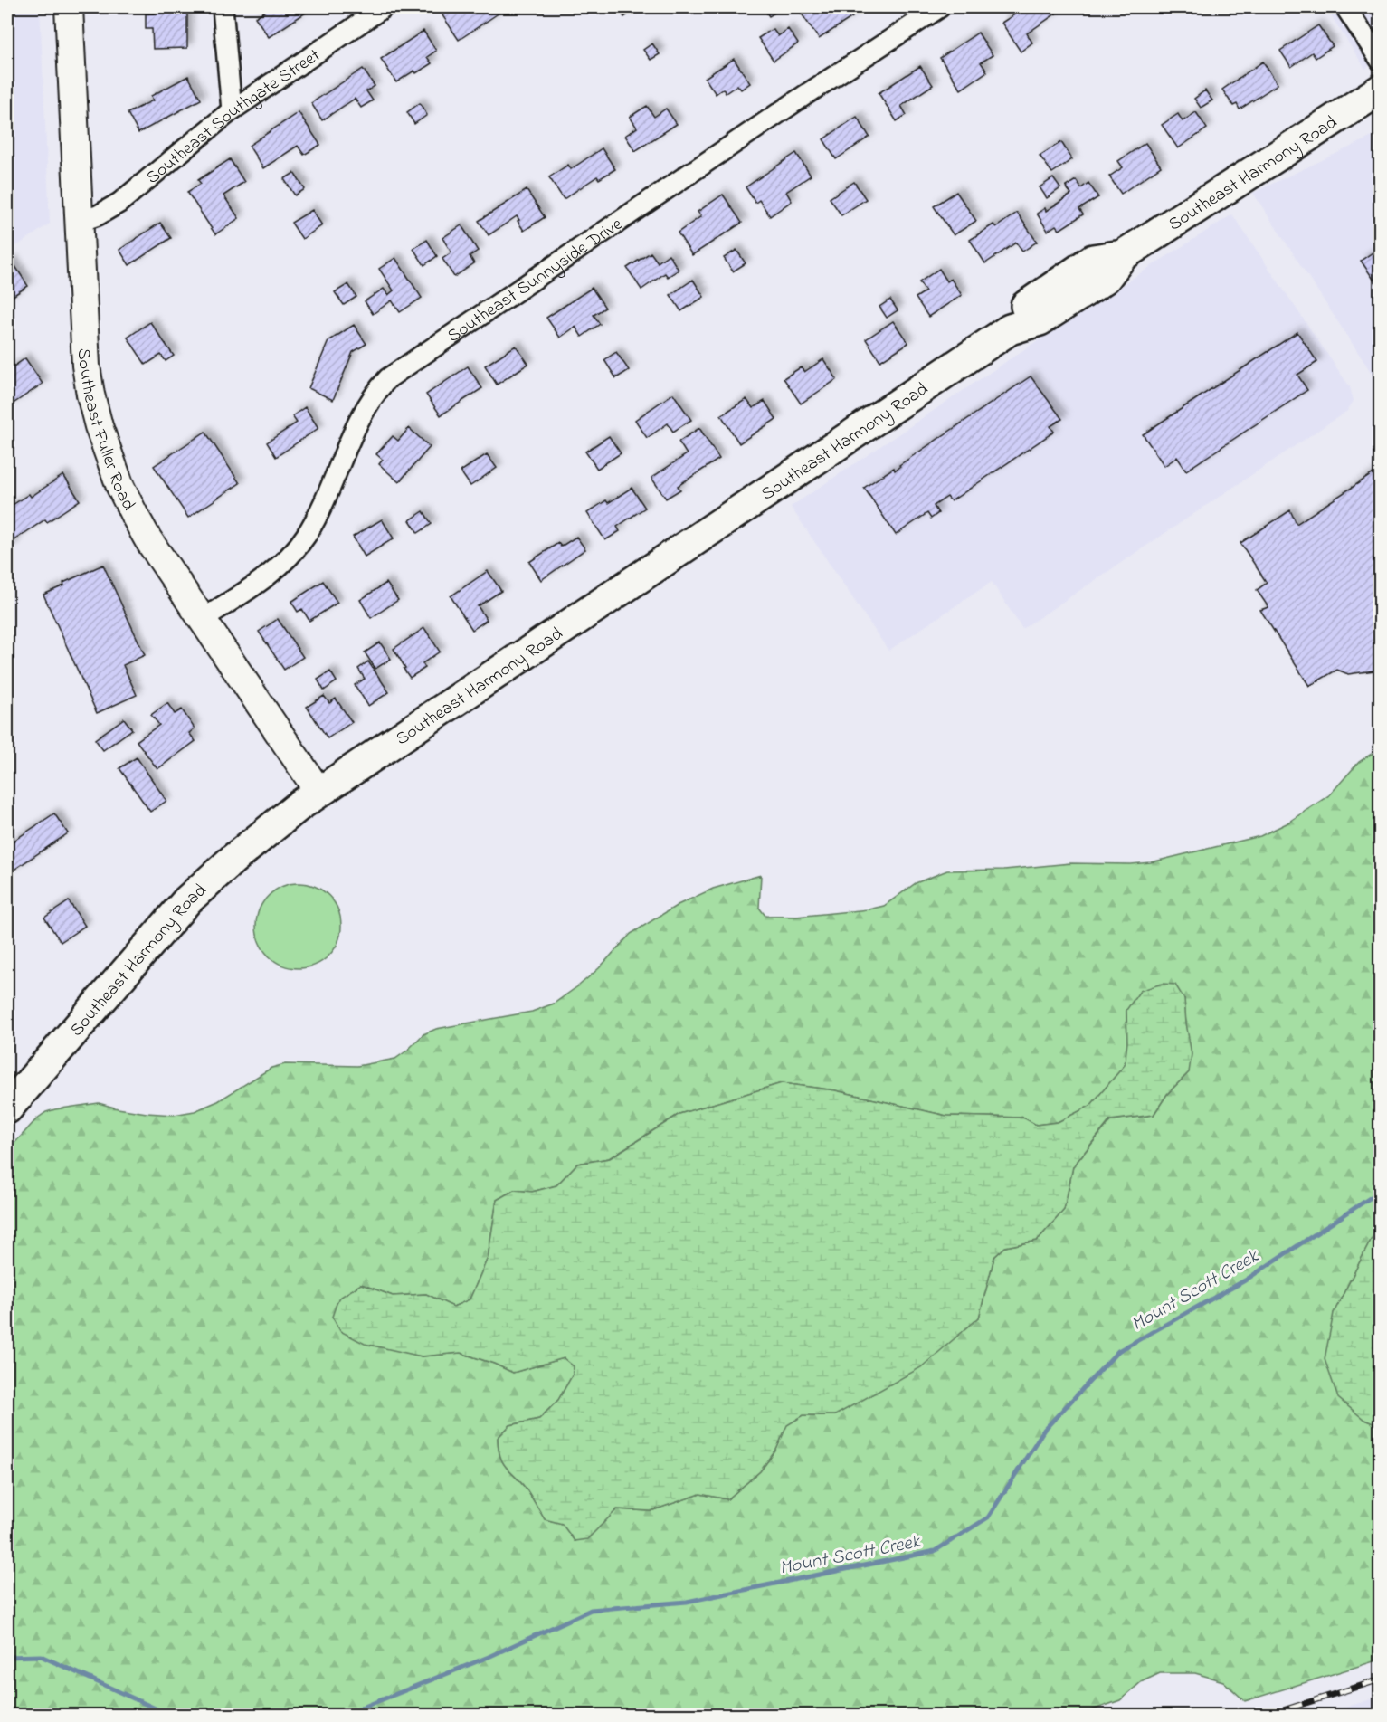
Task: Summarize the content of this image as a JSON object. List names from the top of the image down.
{
  "streets": {
    "main road": ["Southeast Harmony Road"],
    "street": ["Southeast Southgate Street", "Southeast Sunnyside Drive", "Southeast Fuller Road"]
  },
  "crossings": [
    ["Southeast Southgate Street", "Southeast Fuller Road"],
    ["Southeast Harmony Road", "Southeast Fuller Road"],
    ["Southeast Sunnyside Drive", "Southeast Fuller Road"]
  ],
  "water": ["Mount Scott Creek"]
}
